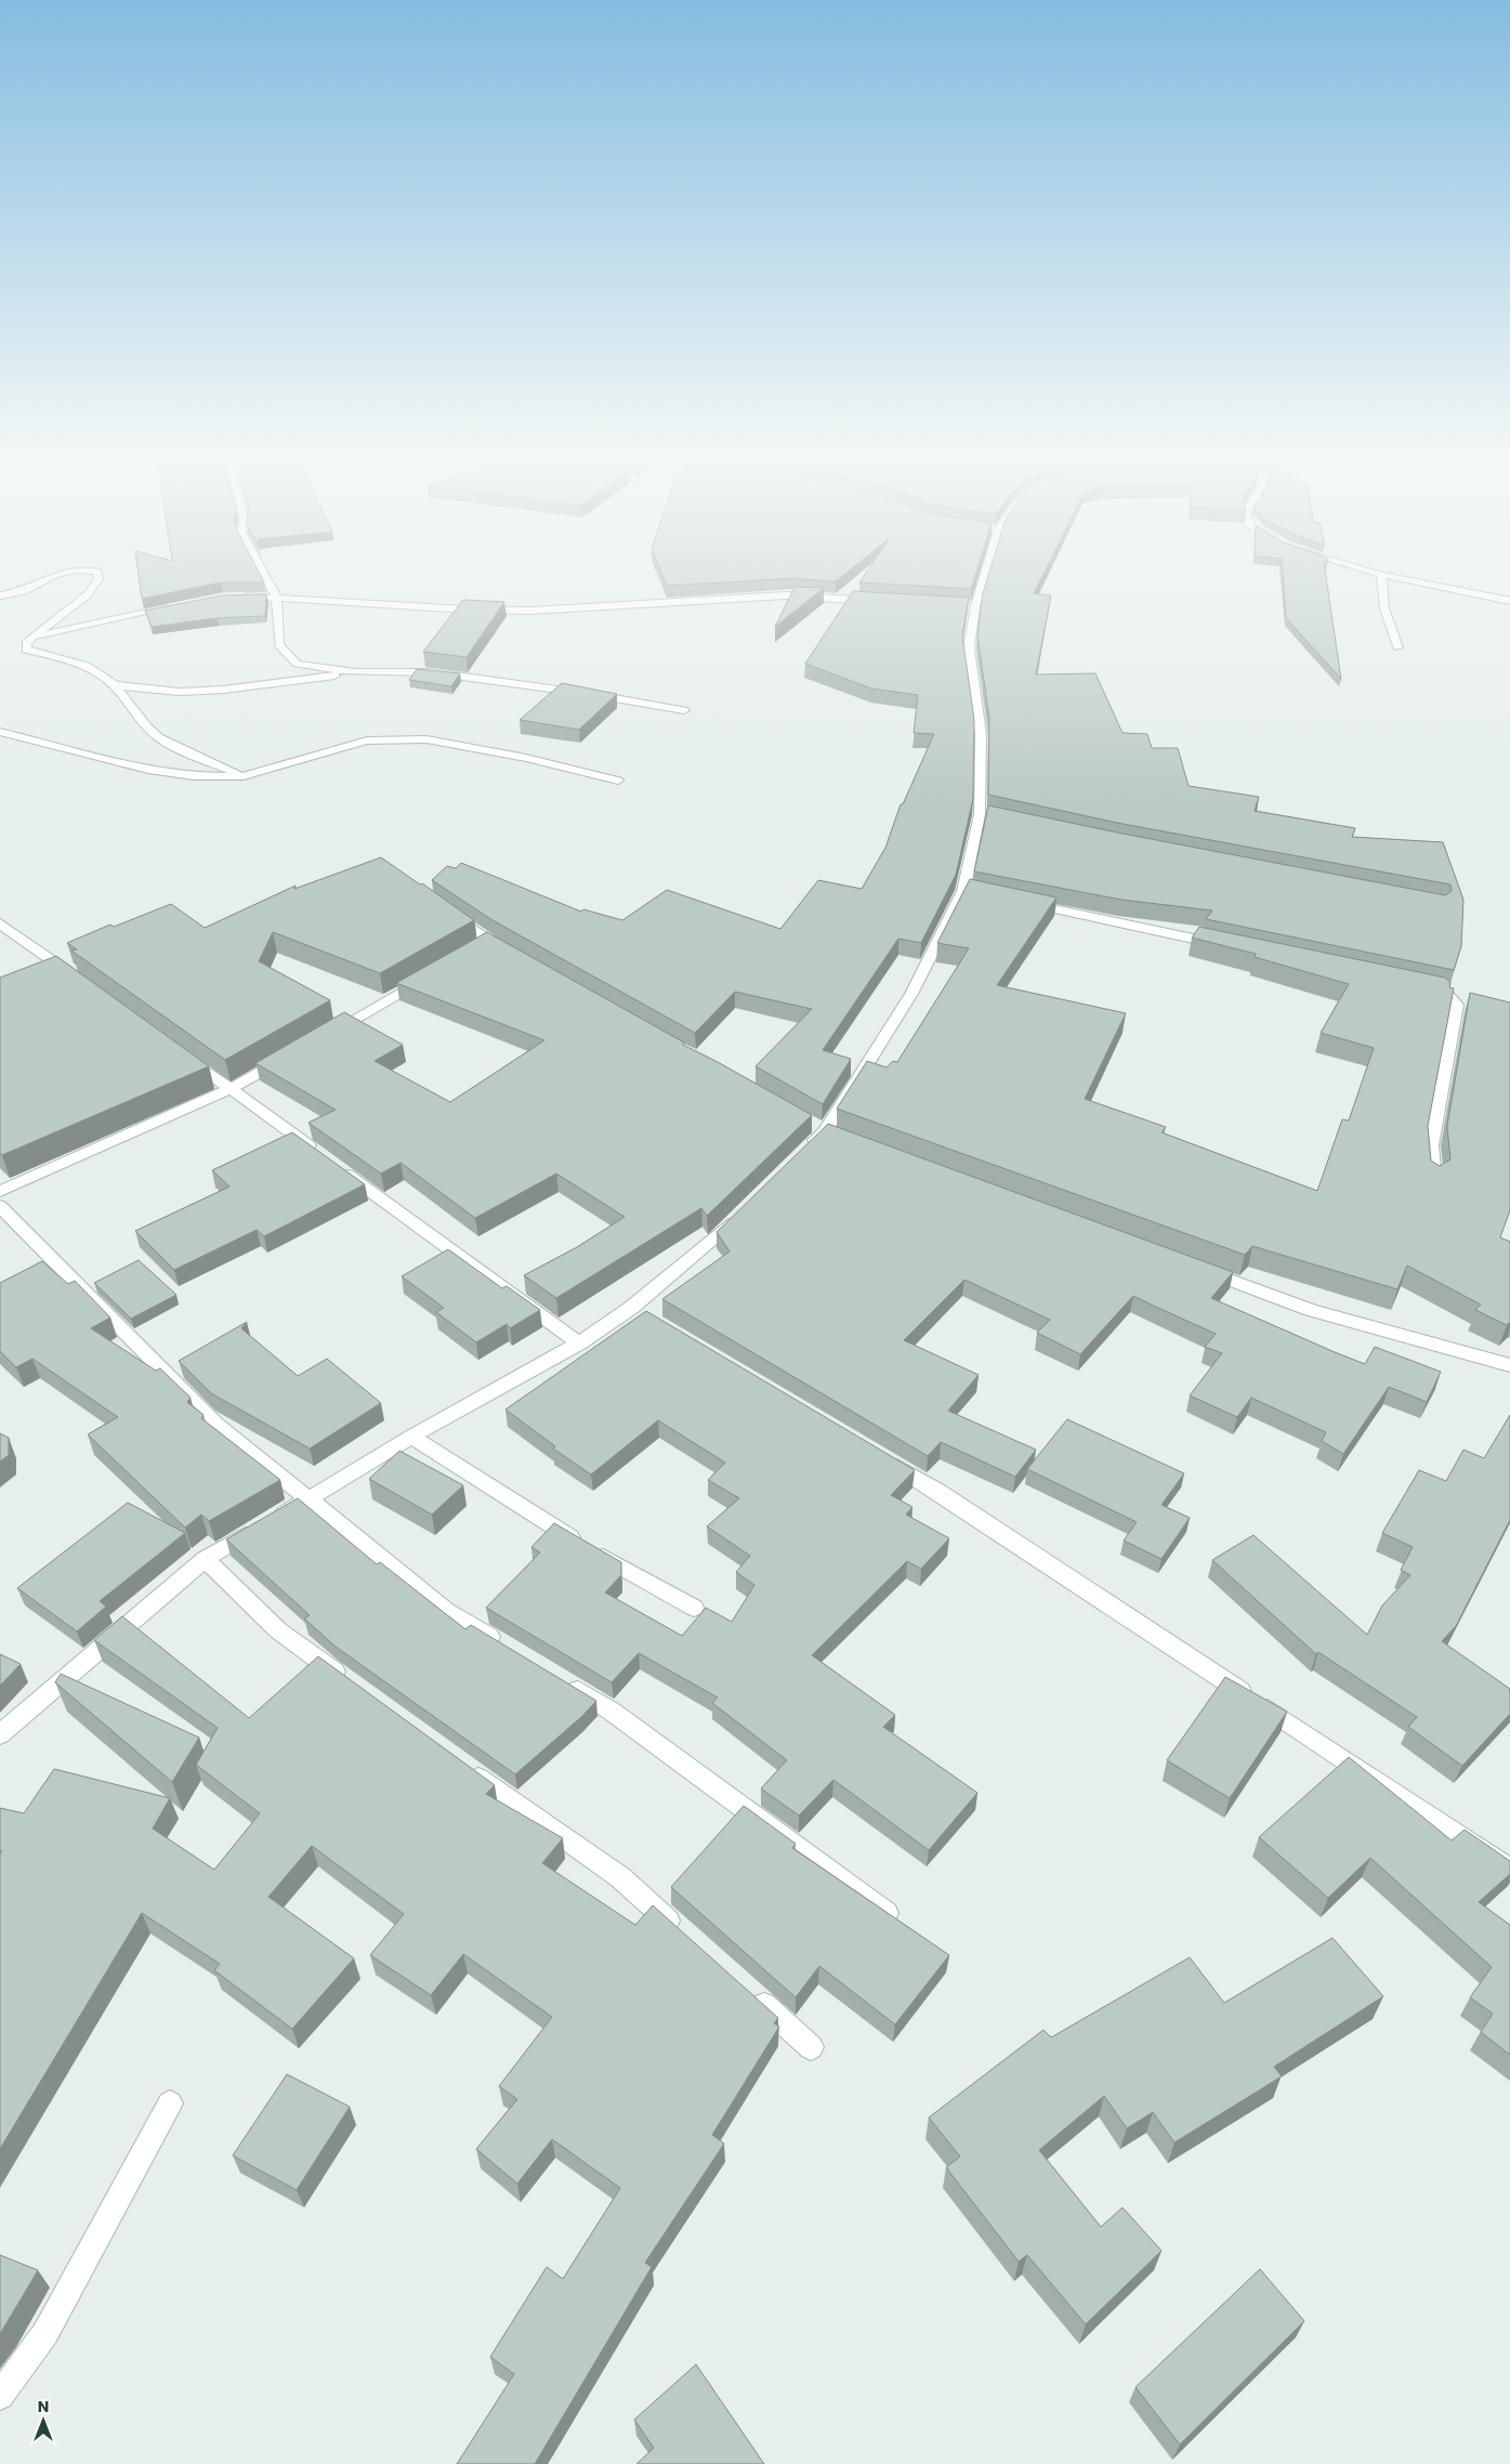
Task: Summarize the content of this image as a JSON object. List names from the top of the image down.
{
  "north": "top"
}
